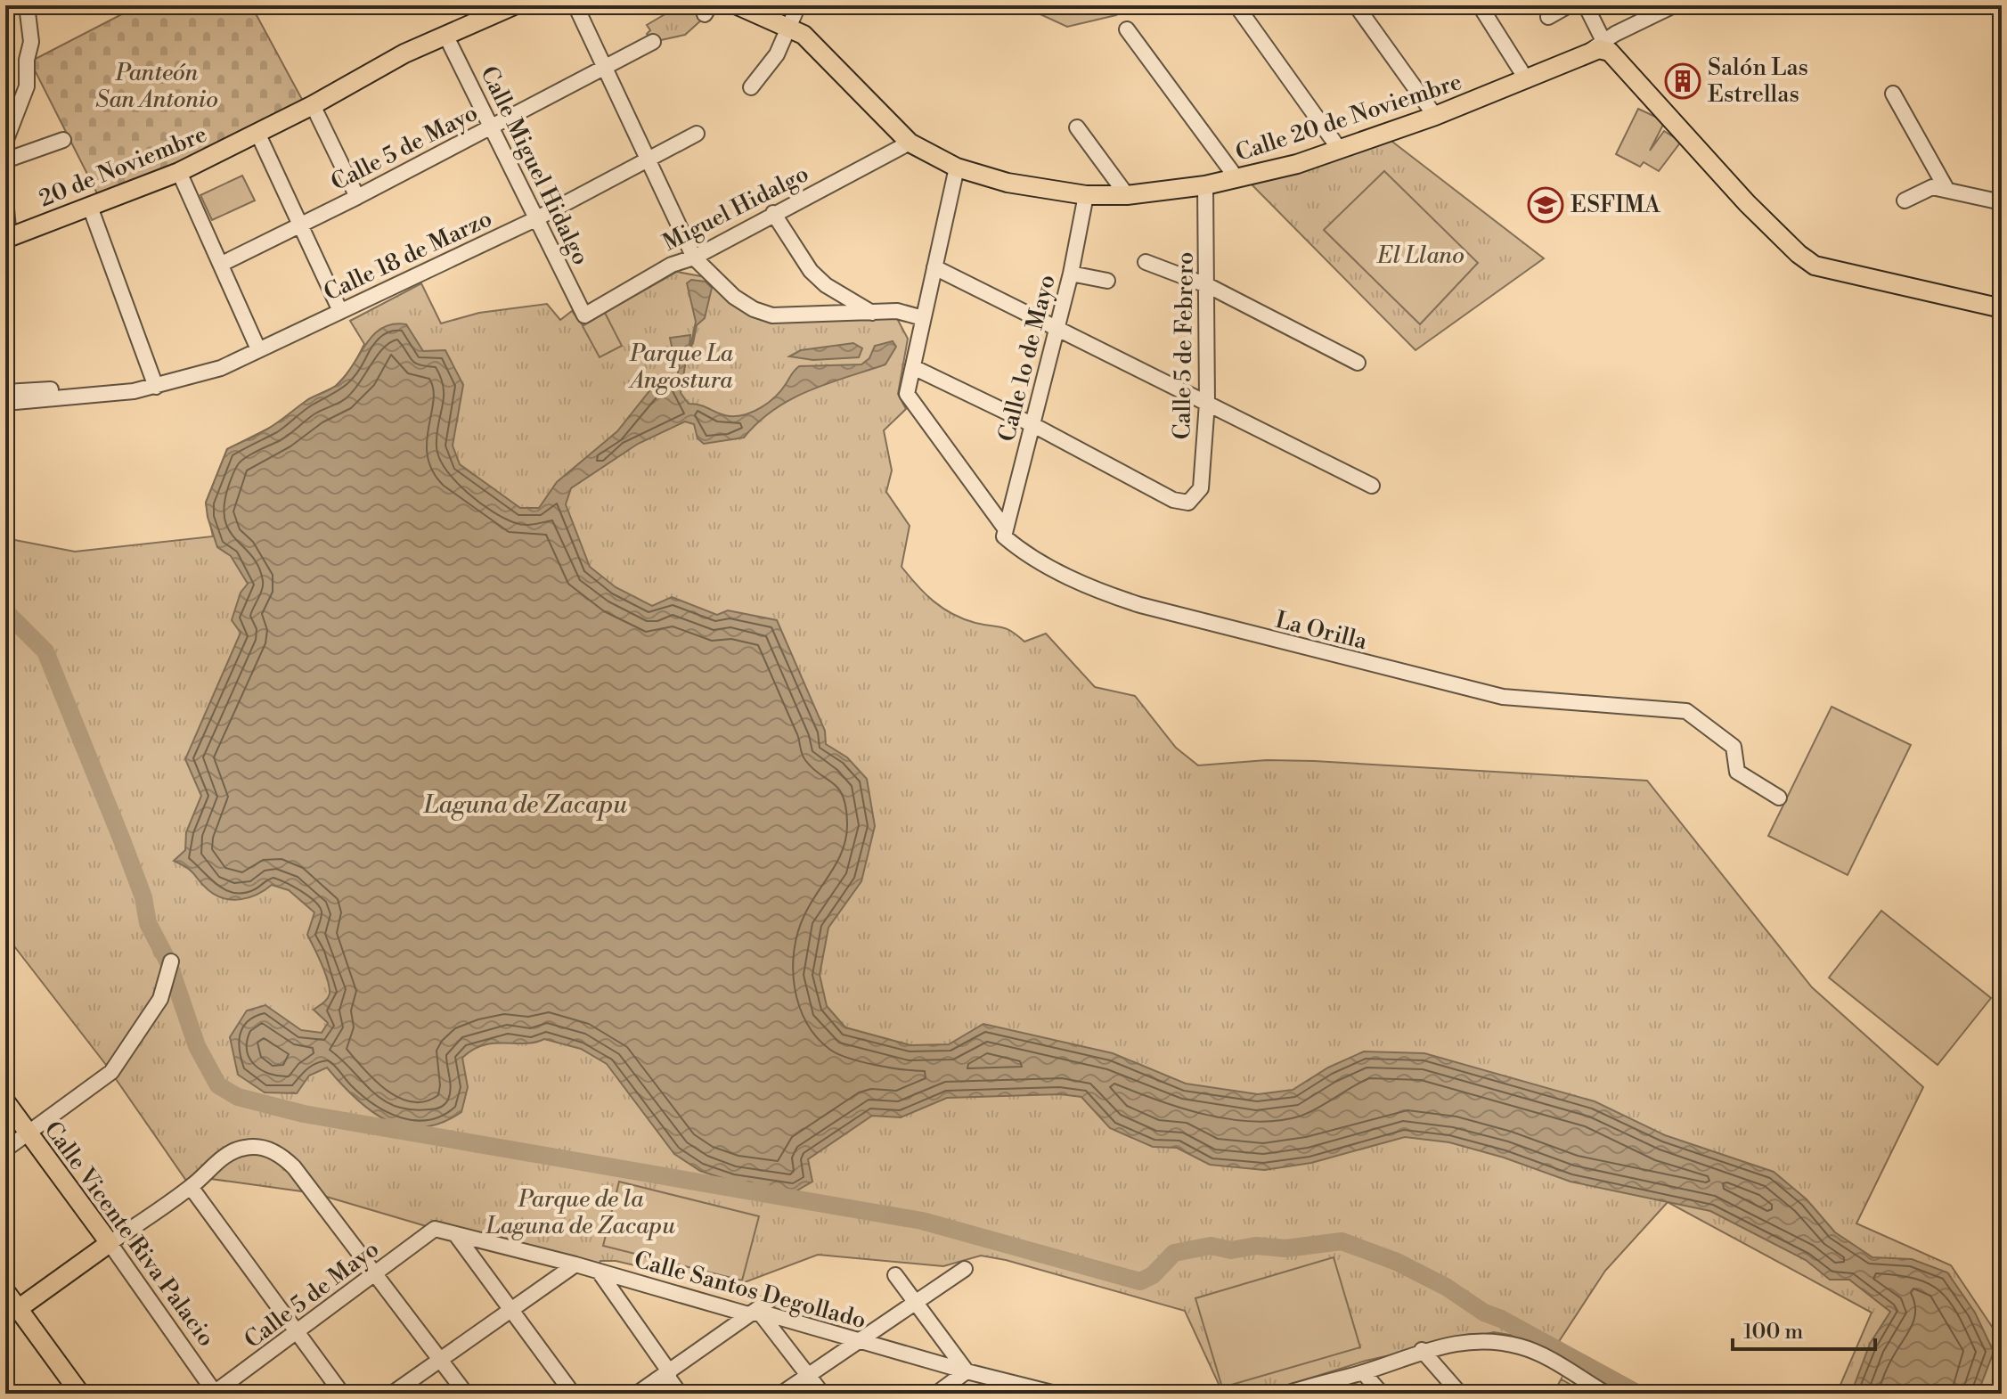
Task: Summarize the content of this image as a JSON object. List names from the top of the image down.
{
  "streets": {
    "main road": ["Calle 20 de Noviembre", "20 de Noviembre", "Calle Vicente Riva Palacio"],
    "street": [
      "Calle 5 de Mayo",
      "Calle Miguel Hidalgo",
      "Miguel Hidalgo",
      "Calle 18 de Marzo",
      "Calle 5 de Febrero",
      "Calle 1o de Mayo",
      "La Orilla",
      "Calle Santos Degollado"
    ]
  },
  "crossings": [
    ["Calle 20 de Noviembre", "Miguel Hidalgo"],
    ["Calle 20 de Noviembre", "Calle 5 de Febrero"],
    ["Calle 20 de Noviembre", "Calle 1o de Mayo"],
    ["Calle 5 de Mayo", "Calle Miguel Hidalgo"],
    ["Calle 5 de Mayo", "Calle Vicente Riva Palacio"],
    ["Calle 5 de Mayo", "Calle Santos Degollado"],
    ["Calle Miguel Hidalgo", "20 de Noviembre"],
    ["Calle Miguel Hidalgo", "Miguel Hidalgo"],
    ["Calle Miguel Hidalgo", "Calle 18 de Marzo"],
    ["Calle 5 de Febrero", "Calle 1o de Mayo"],
    ["Calle 1o de Mayo", "La Orilla"]
  ],
  "water": ["Laguna de Zacapu"],
  "parks": [
    "Panteón San Antonio",
    "El Llano",
    "Parque La Angostura",
    "Parque de la Laguna de Zacapu"
  ],
  "places": {
    "building": ["Salón Las Estrellas"],
    "school or university": ["ESFIMA"]
  },
  "scale_bar": "100 m"
}
